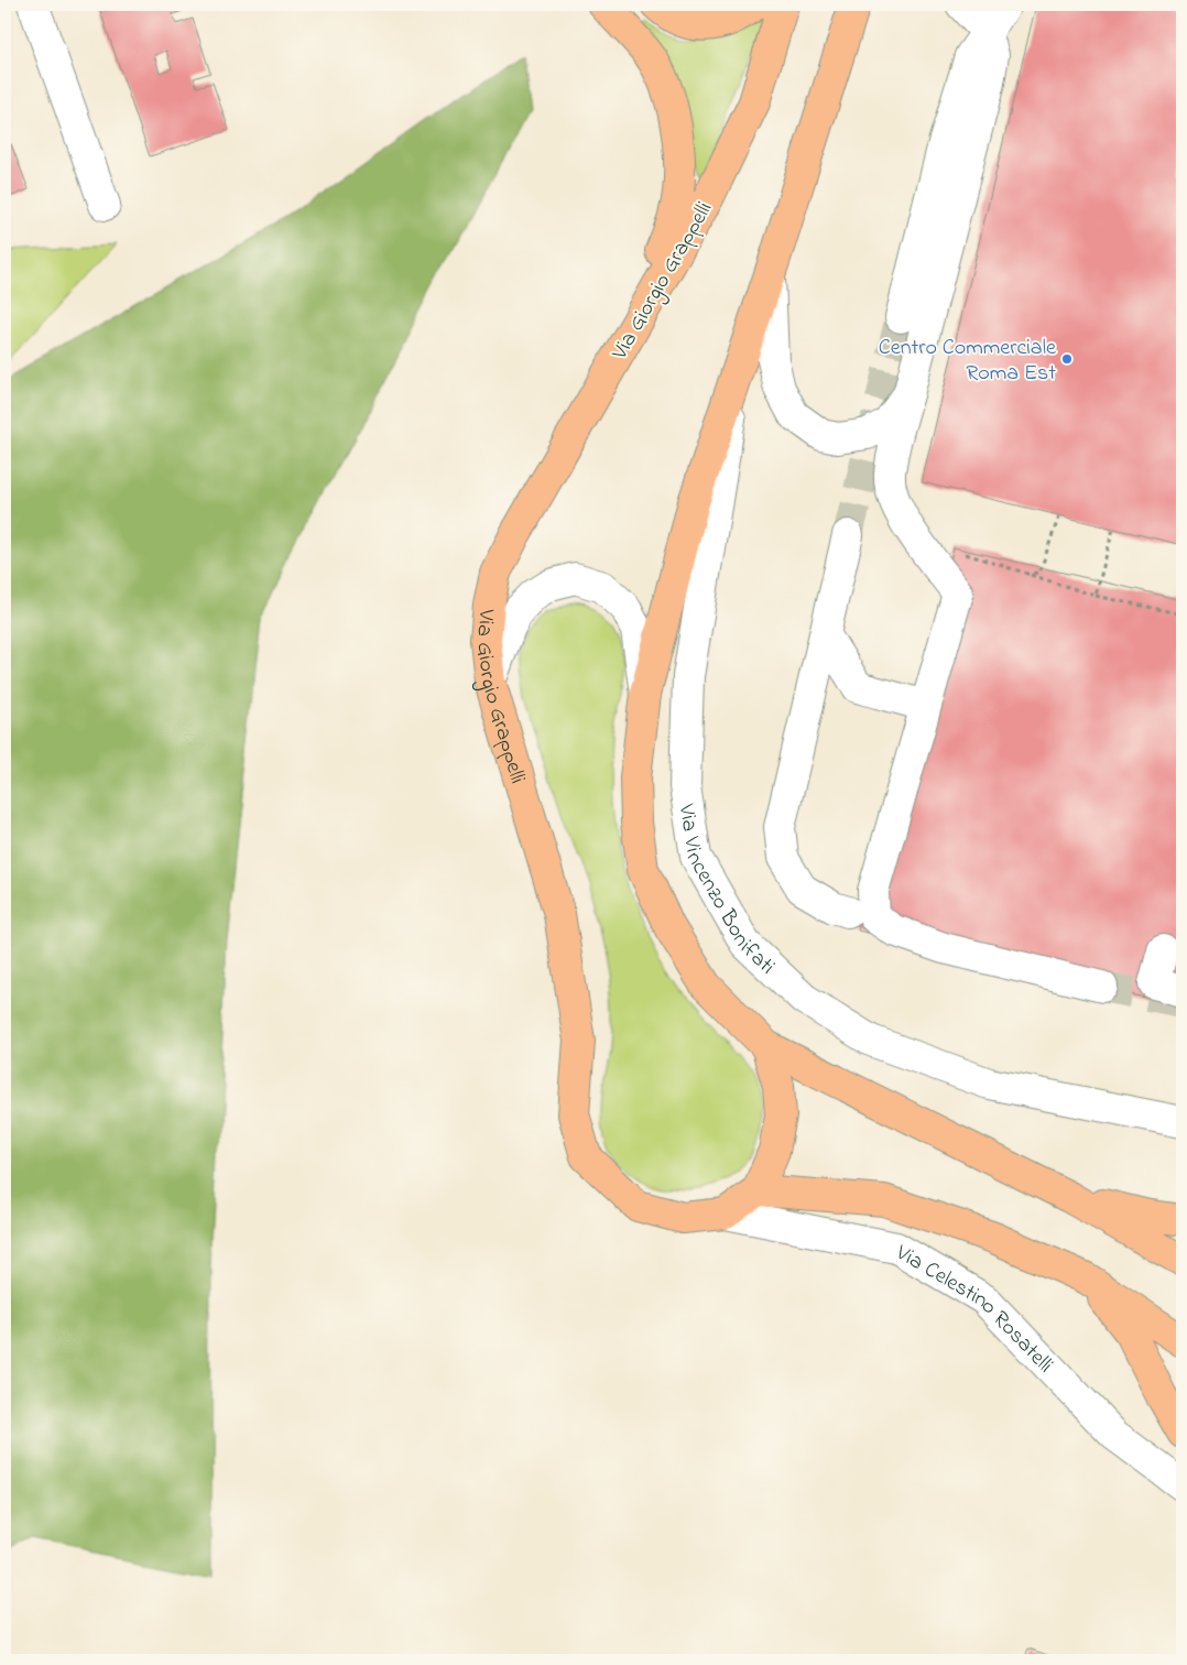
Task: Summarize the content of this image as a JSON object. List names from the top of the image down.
{
  "streets": {
    "main road": ["Via Giorgio Grappelli"],
    "street": ["Via Vincenzo Bonifati", "Via Celestino Rosatelli"]
  },
  "crossings": [
    ["Via Giorgio Grappelli", "Via Celestino Rosatelli"]
  ],
  "places": ["Centro Commerciale Roma Est"]
}
